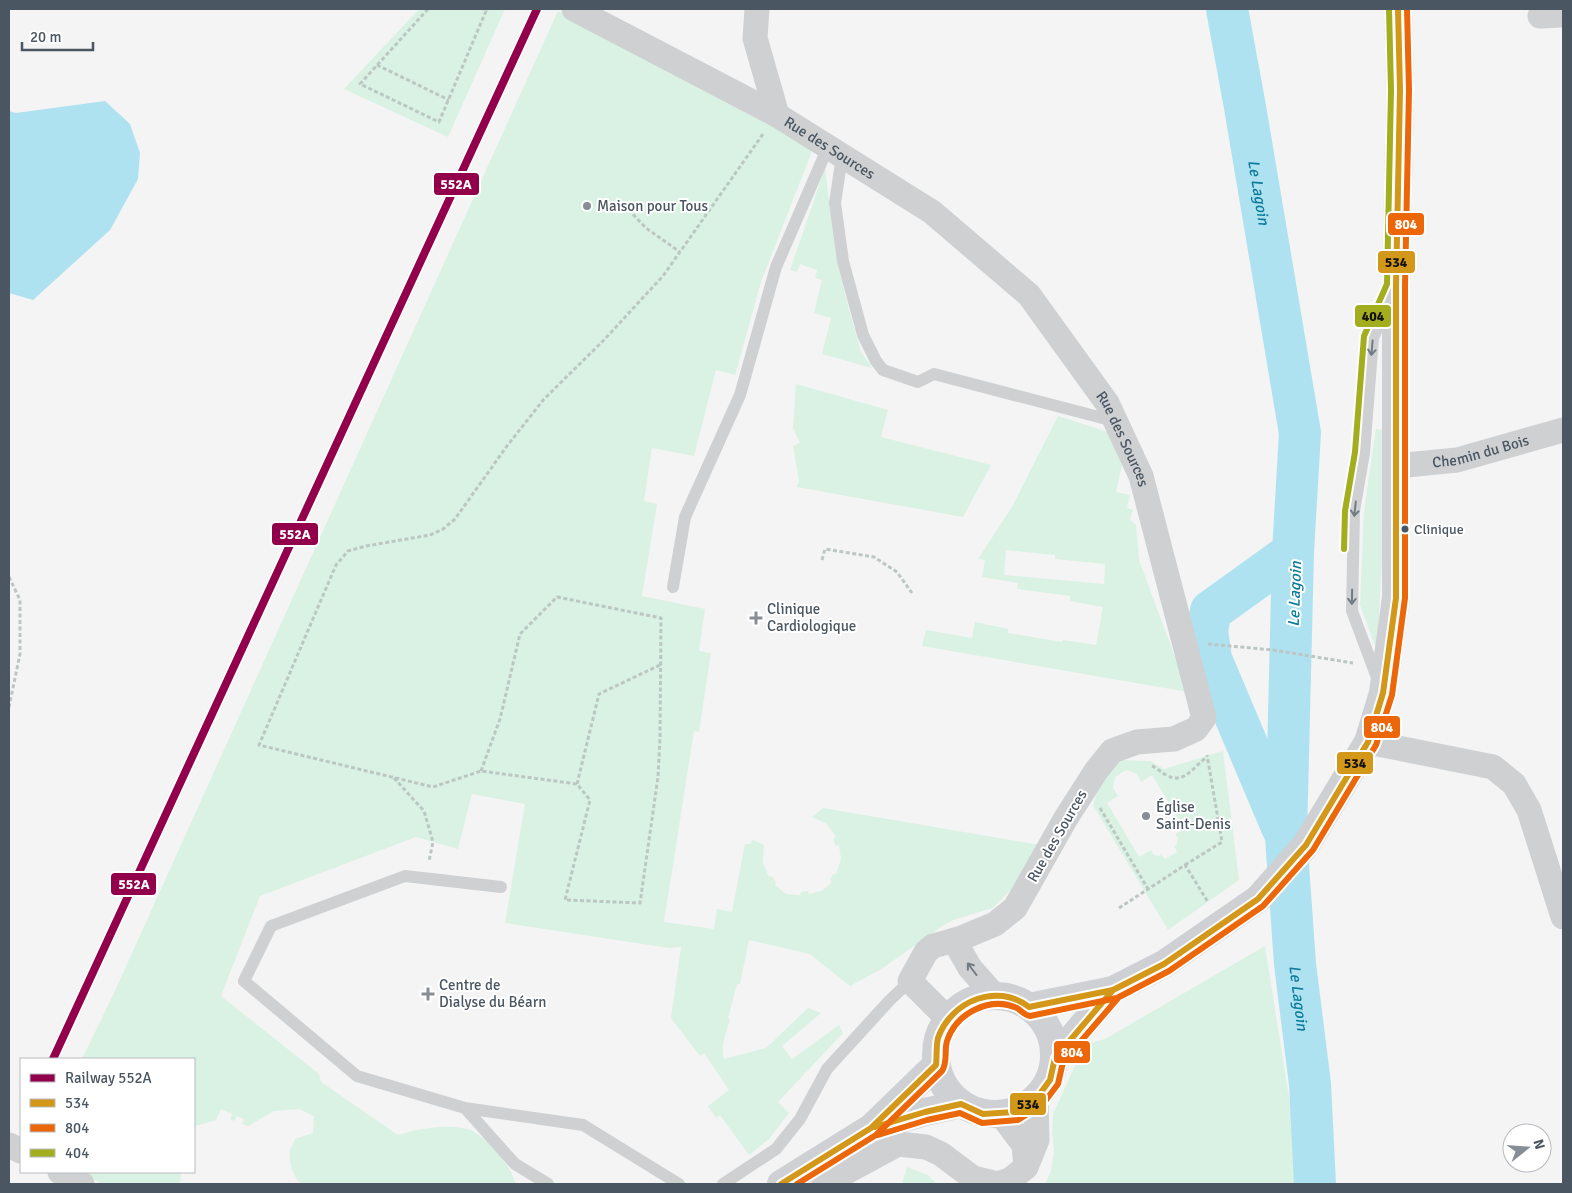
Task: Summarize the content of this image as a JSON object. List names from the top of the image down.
{
  "streets": {
    "street": ["Rue des Sources", "Chemin du Bois"]
  },
  "water": ["Le Lagoin"],
  "places": {
    "other": ["Maison pour Tous", "Clinique", "Église Saint-Denis"],
    "health": ["Clinique Cardiologique", "Centre de Dialyse du Béarn"]
  },
  "lines": [
    "rail line 552A",
    "transit line 534",
    "transit line 804",
    "transit line 404"
  ],
  "legend": [
    "Railway 552A",
    "534",
    "804",
    "404"
  ],
  "scale_bar": "20 m",
  "north": "right"
}
